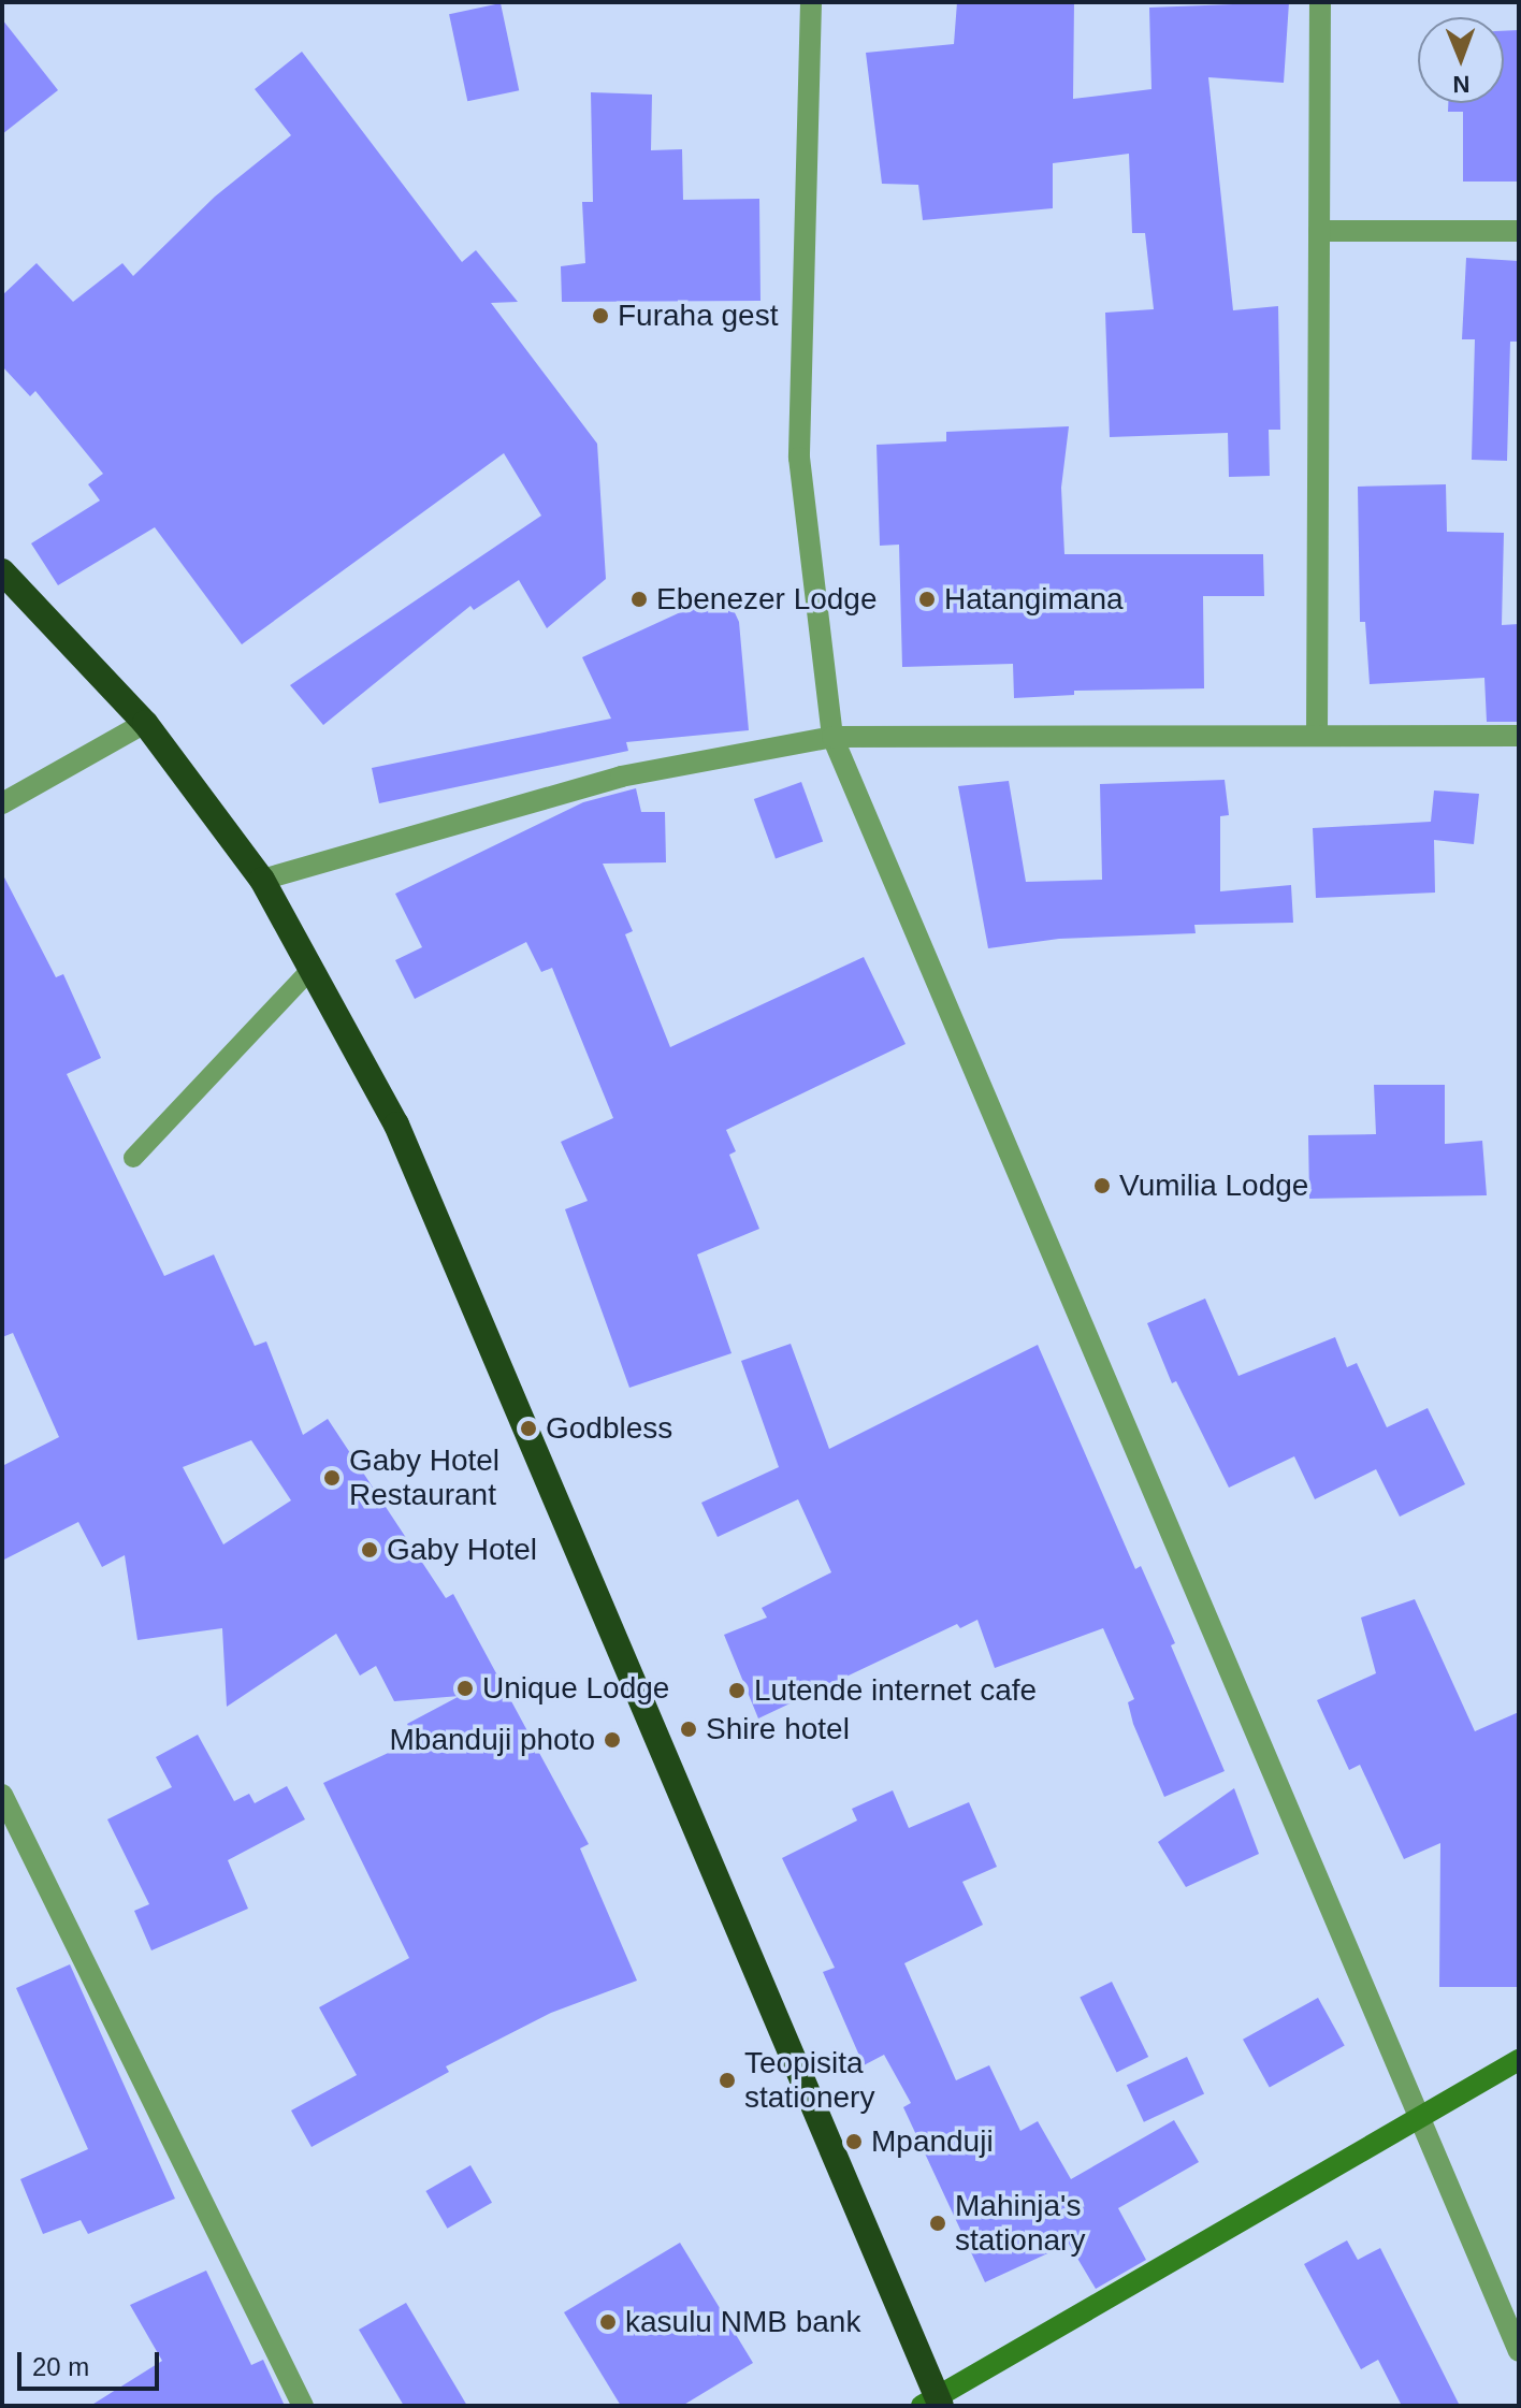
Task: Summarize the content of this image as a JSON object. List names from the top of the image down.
{
  "places": [
    "Furaha gest",
    "Ebenezer Lodge",
    "Hatangimana",
    "Vumilia Lodge",
    "Godbless",
    "Gaby Hotel Restaurant",
    "Gaby Hotel",
    "Unique Lodge",
    "Lutende internet cafe",
    "Shire hotel",
    "Mbanduji photo",
    "Teopisita stationery",
    "Mpanduji",
    "Mahinja's stationary",
    "kasulu NMB bank"
  ],
  "scale_bar": "20 m",
  "north": "bottom"
}
